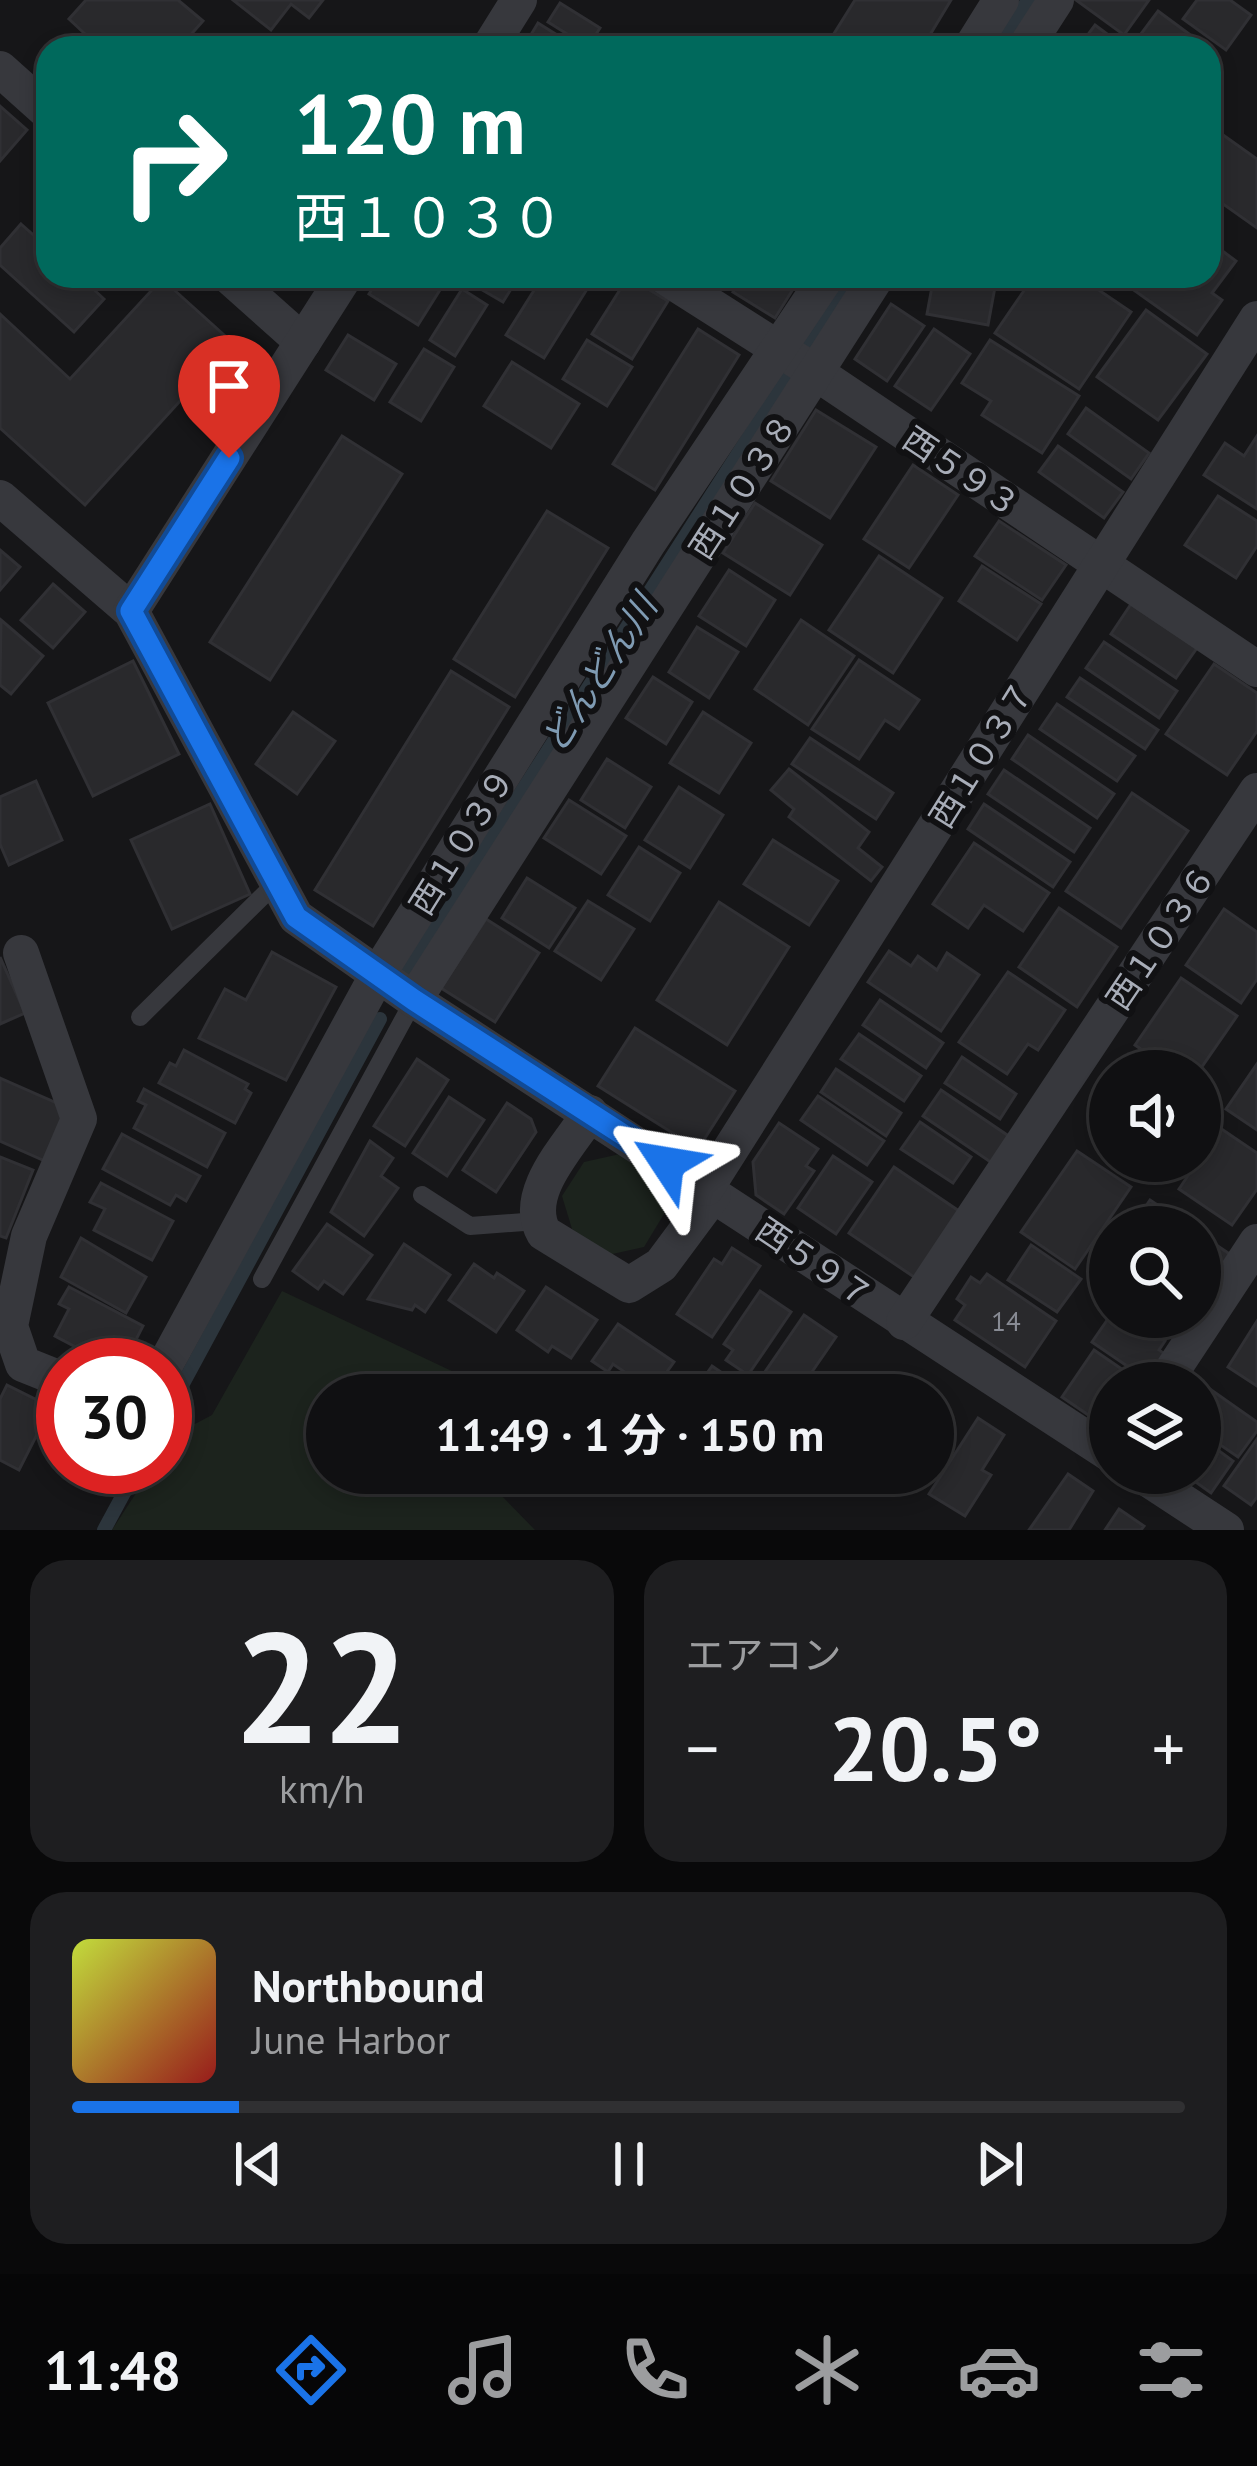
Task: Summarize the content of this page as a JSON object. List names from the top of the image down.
{
  "streets": {
    "street": [
      "西５９３",
      "西１０３８",
      "西１０３７",
      "西１０３９",
      "西１０３６",
      "西５９７"
    ]
  },
  "crossings": [
    ["西５９３", "西１０３８"],
    ["西５９３", "西１０３７"],
    ["西５９３", "西１０３９"],
    ["西１０３８", "西５９７"],
    ["西１０３７", "西５９７"],
    ["西１０３９", "西５９７"],
    ["西１０３６", "西５９７"]
  ],
  "water": ["どんどん川"],
  "house_numbers": ["14"],
  "page": {
    "turn": ["120 m", "西１０３０"],
    "limit": "30",
    "trip": "11:49 · 1 分 · 150 m",
    "tile": [
      ["22", "km/h"],
      "エアコン"
    ],
    "heat": ["−", "20.5°", "+"],
    "song": ["Northbound", "June Harbor"],
    "tabs": "11:48"
  }
}
